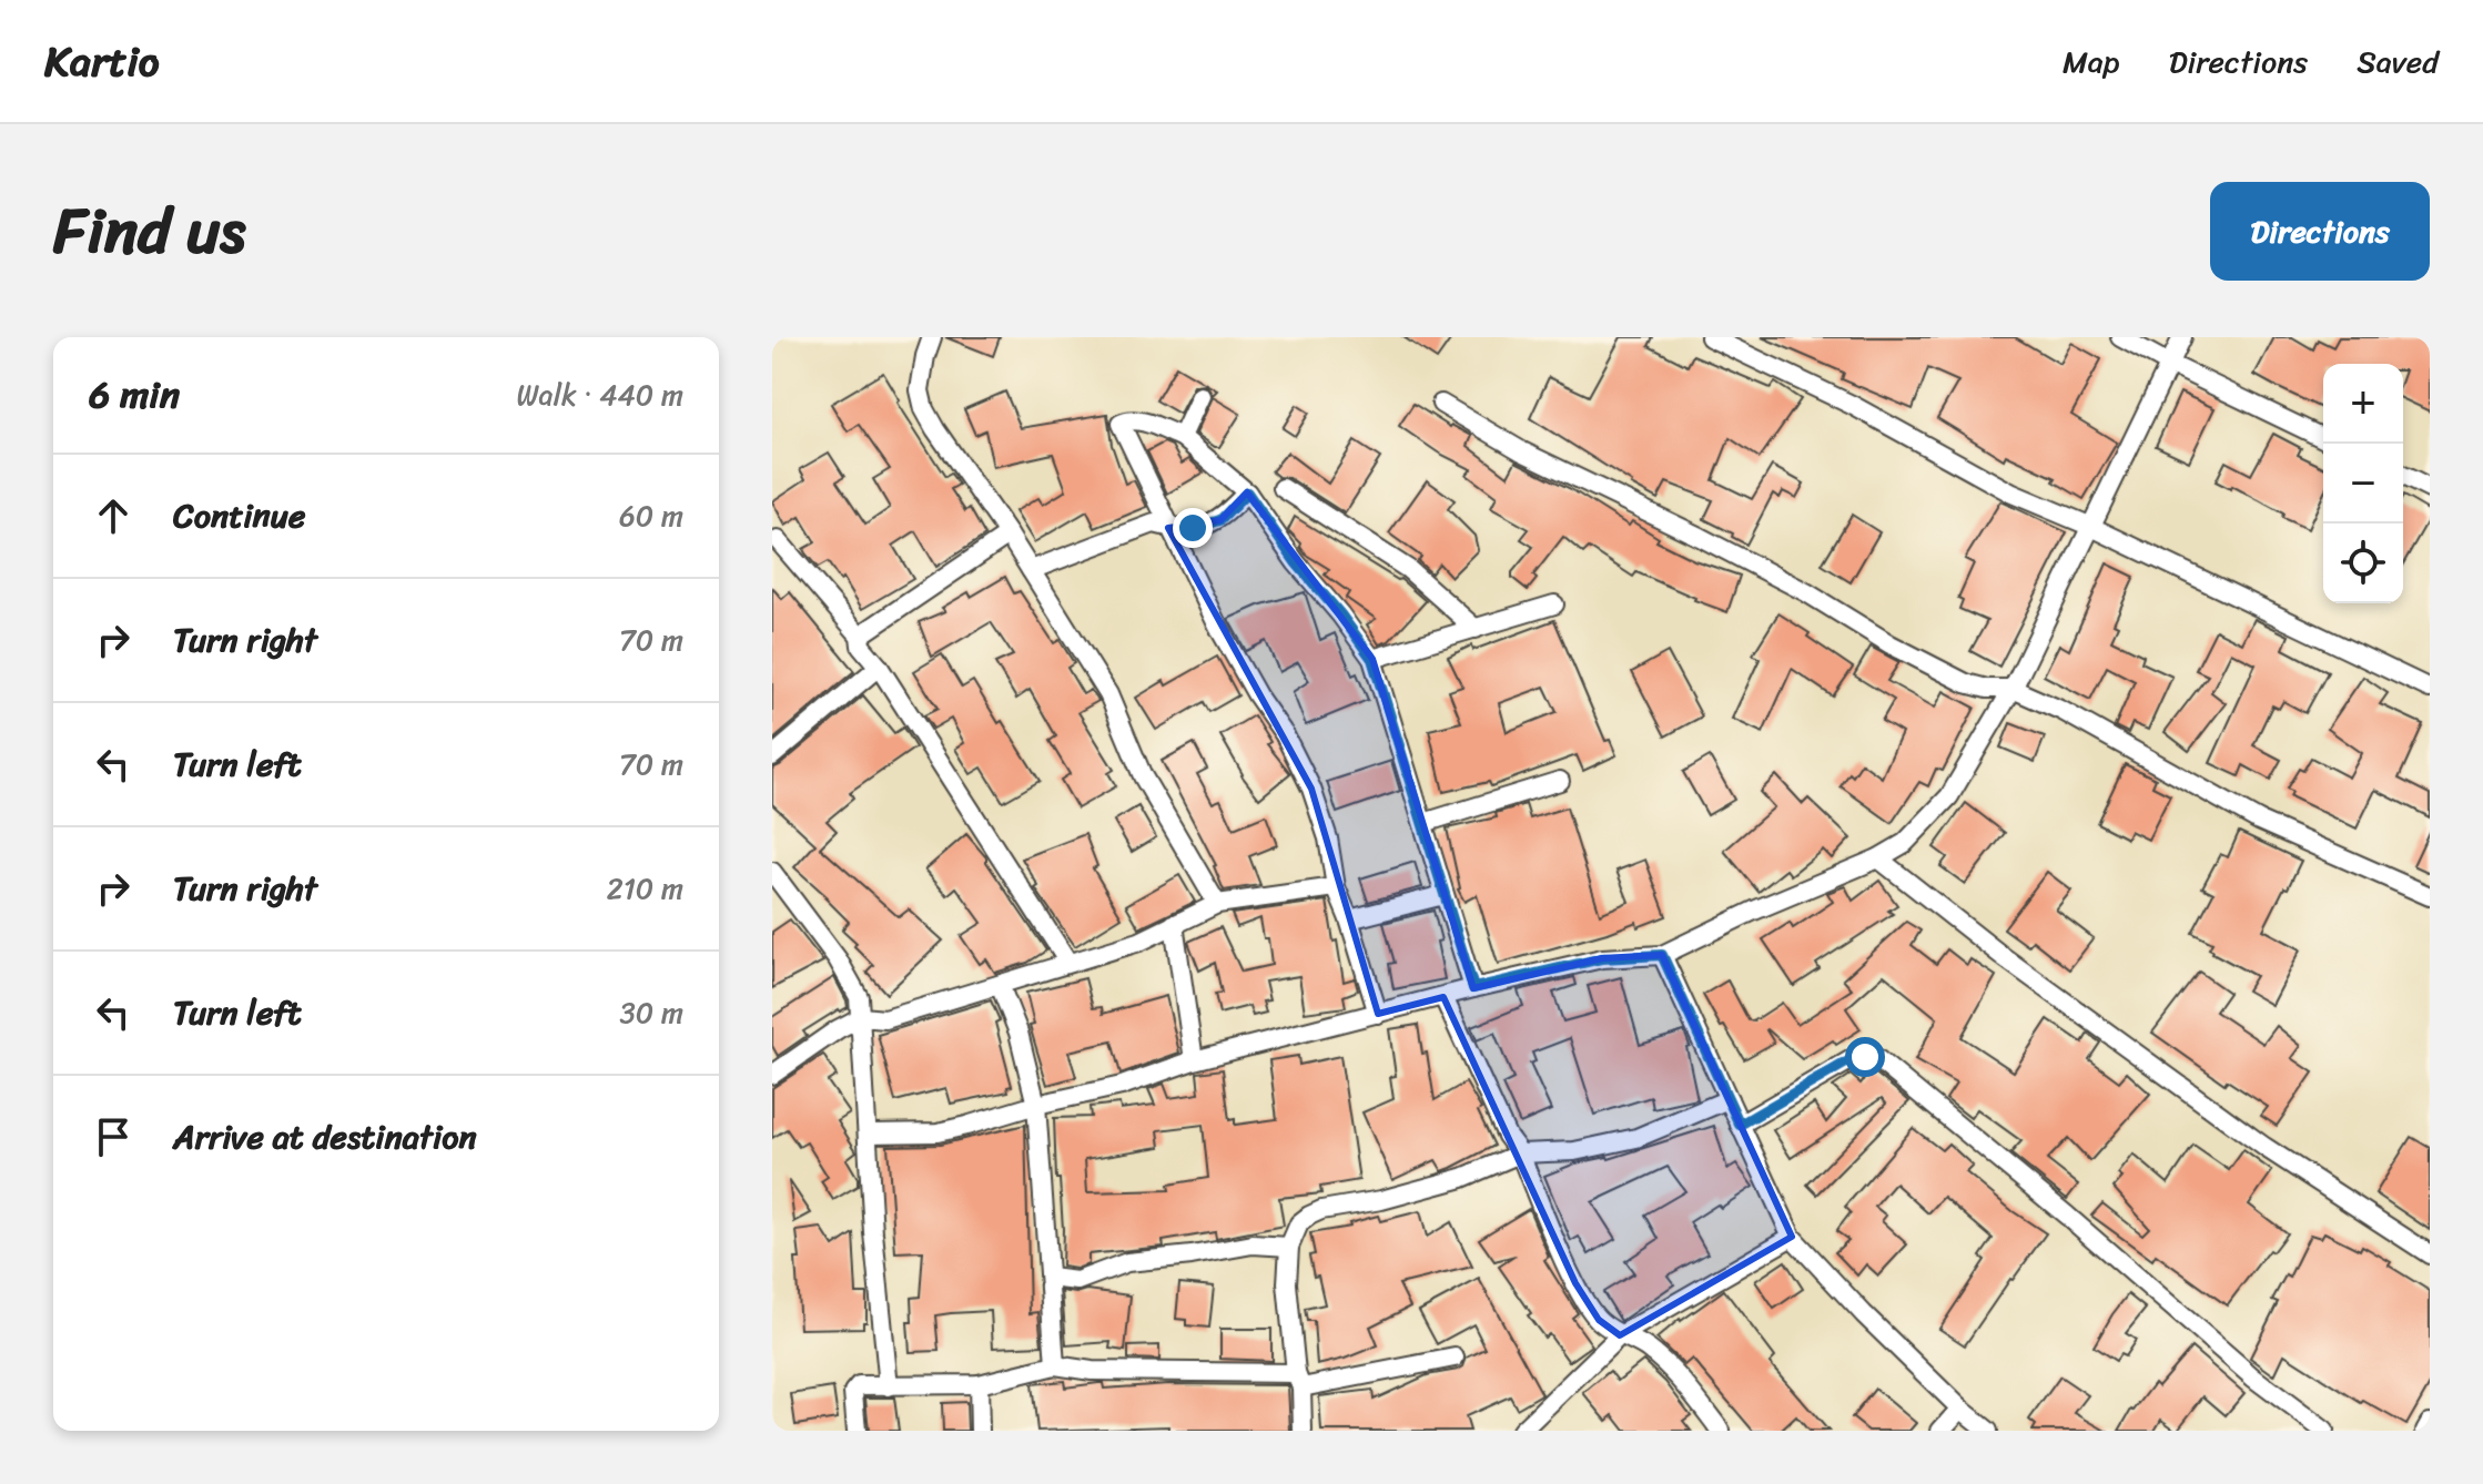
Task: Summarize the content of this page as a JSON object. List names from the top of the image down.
{
  "page": {
    "header": "Kartio",
    "nav": ["Map", "Directions", "Saved"],
    "title": "Find us",
    "buttons": "Directions",
    "heading": ["6 min", "Walk · 440 m"],
    "map_buttons": ["+", "−"],
    "list": [
      ["Continue", "60 m"],
      ["Turn right", "70 m"],
      ["Turn left", "70 m"],
      ["Turn right", "210 m"],
      ["Turn left", "30 m"],
      "Arrive at destination"
    ]
  }
}
